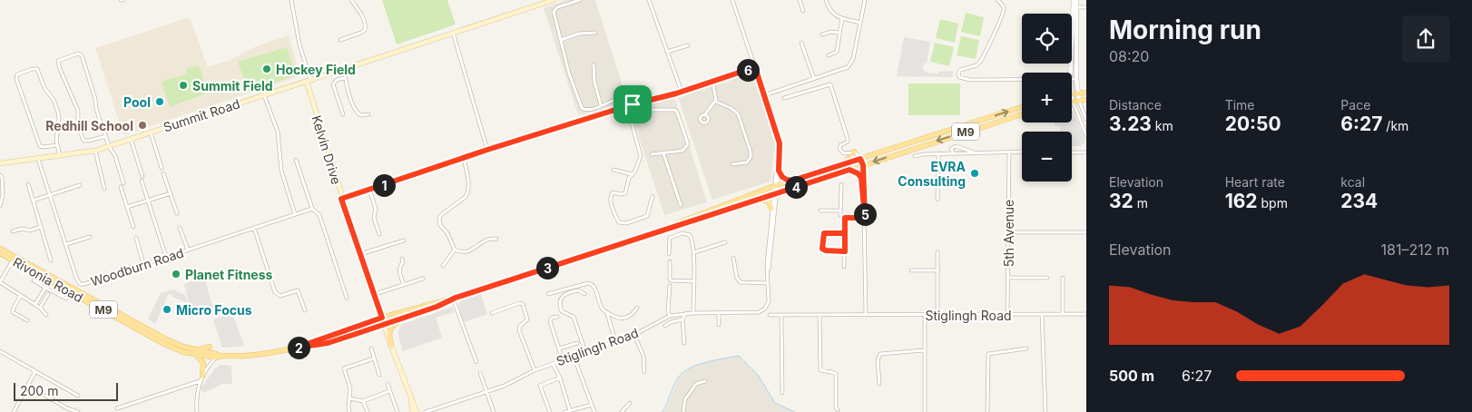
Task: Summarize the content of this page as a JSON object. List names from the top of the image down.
{
  "streets": {
    "main road": [
      "Summit Road",
      "M9",
      "Kelvin Drive",
      "Rivonia Road"
    ],
    "street": ["5th Avenue", "Woodburn Road", "Stiglingh Road"]
  },
  "crossings": [
    ["Summit Road", "Kelvin Drive"],
    ["Summit Road", "Woodburn Road"],
    ["Kelvin Drive", "Rivonia Road"],
    ["5th Avenue", "Stiglingh Road"]
  ],
  "places": [
    "Hockey Field",
    "Summit Field",
    "Pool",
    "Redhill School",
    "EVRA Consulting",
    "Planet Fitness",
    "Micro Focus"
  ],
  "scale_bar": "200 m",
  "page": {
    "heading": ["Morning run", "08:20"],
    "map_buttons": ["+", "−"],
    "pins": [
      "6",
      "1",
      "4",
      "5",
      "3",
      "2"
    ],
    "stats": [
      ["Distance", "3.23 km"],
      ["Time", "20:50"],
      ["Pace", "6:27 /km"],
      ["Elevation", "32 m"],
      ["Heart rate", "162 bpm"],
      ["kcal", "234"]
    ],
    "chart": ["Elevation", "181–212 m"],
    "list": [
      {
        "name": "500 m",
        "note": "6:27"
      }
    ],
    "scale": "200 m"
  }
}
